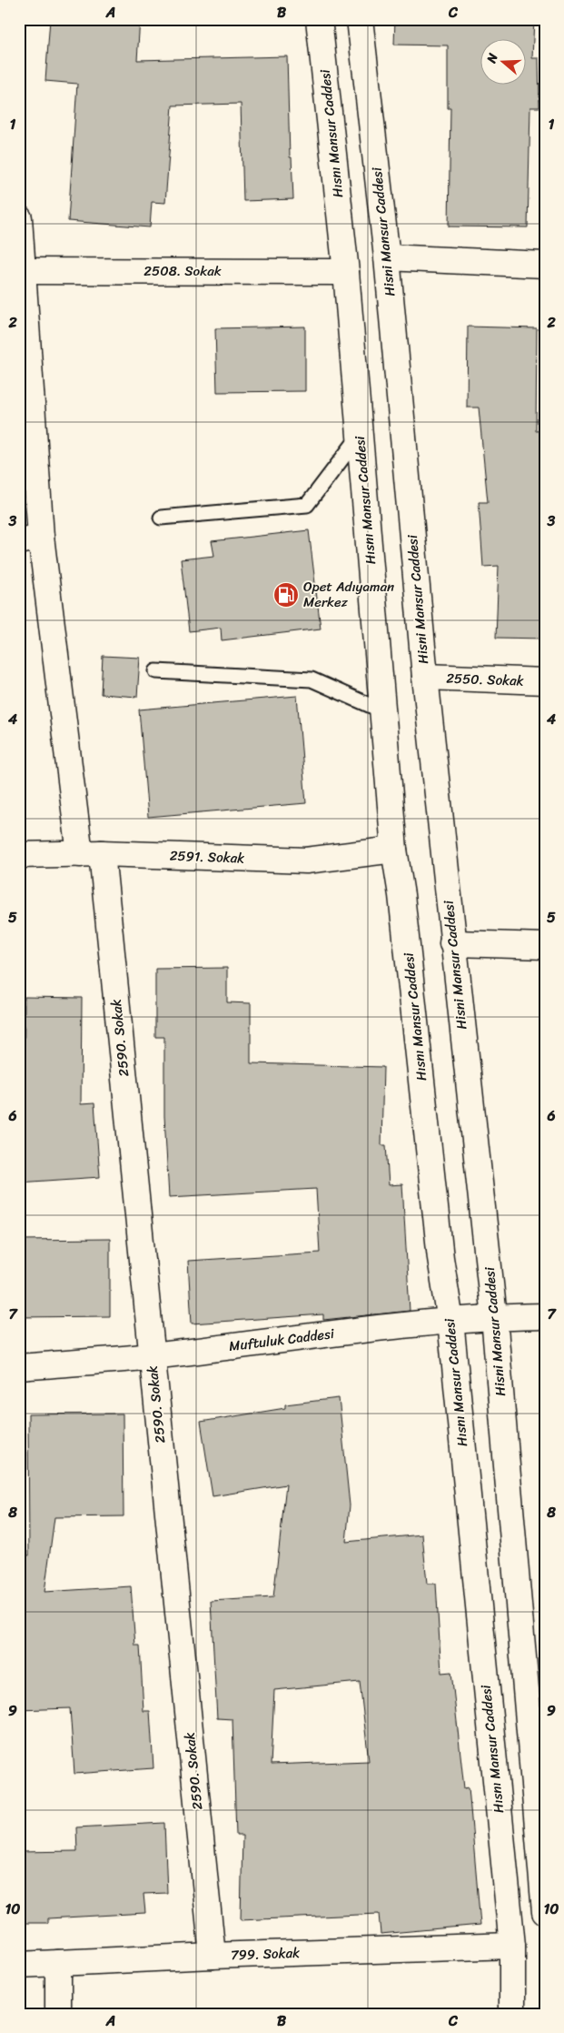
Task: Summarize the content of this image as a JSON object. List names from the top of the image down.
{
  "streets": {
    "main road": [
      "Hısnı Mansur Caddesi",
      "Hisni Mansur Caddesi",
      "2508. Sokak",
      "2550. Sokak",
      "2591. Sokak",
      "2590. Sokak",
      "Muftuluk Caddesi",
      "799. Sokak"
    ]
  },
  "crossings": [
    ["Hısnı Mansur Caddesi", "2508. Sokak"],
    ["Hısnı Mansur Caddesi", "2591. Sokak"],
    ["Hısnı Mansur Caddesi", "Muftuluk Caddesi"],
    ["Hısnı Mansur Caddesi", "799. Sokak"],
    ["Hisni Mansur Caddesi", "2550. Sokak"],
    ["Hisni Mansur Caddesi", "Muftuluk Caddesi"],
    ["2508. Sokak", "2590. Sokak"],
    ["2591. Sokak", "2590. Sokak"],
    ["2590. Sokak", "Muftuluk Caddesi"],
    ["2590. Sokak", "799. Sokak"]
  ],
  "places": {
    "fuel station": ["Opet Adıyaman Merkez"]
  },
  "north": "left",
  "grid": {
    "columns": ["A", "B", "C"],
    "rows": [
      "1",
      "2",
      "3",
      "4",
      "5",
      "6",
      "7",
      "8",
      "9",
      "10"
    ]
  }
}
